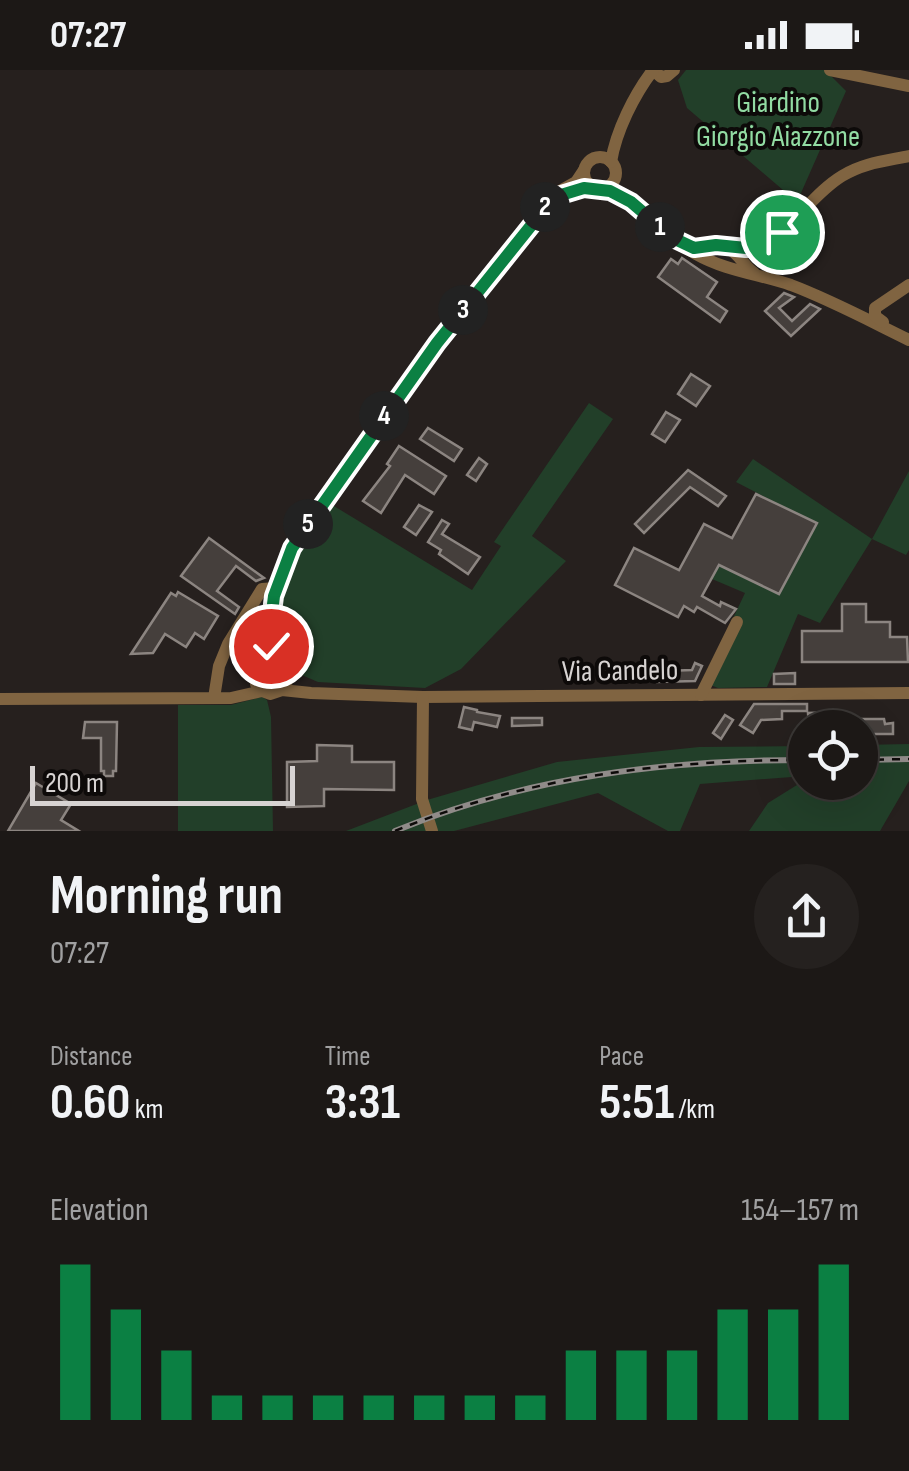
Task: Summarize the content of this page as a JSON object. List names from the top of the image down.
{
  "streets": {
    "street": ["Via Candelo"]
  },
  "parks": ["Giardino Giorgio Aiazzone"],
  "scale_bar": "200 m",
  "page": {
    "status": "07:27",
    "pins": [
      "2",
      "1",
      "3",
      "4",
      "5"
    ],
    "scale": "200 m",
    "heading": ["Morning run", "07:27"],
    "stats": [
      ["Distance", "0.60 km"],
      ["Time", "3:31"],
      ["Pace", "5:51 /km"]
    ],
    "chart": ["Elevation", "154–157 m"]
  }
}
